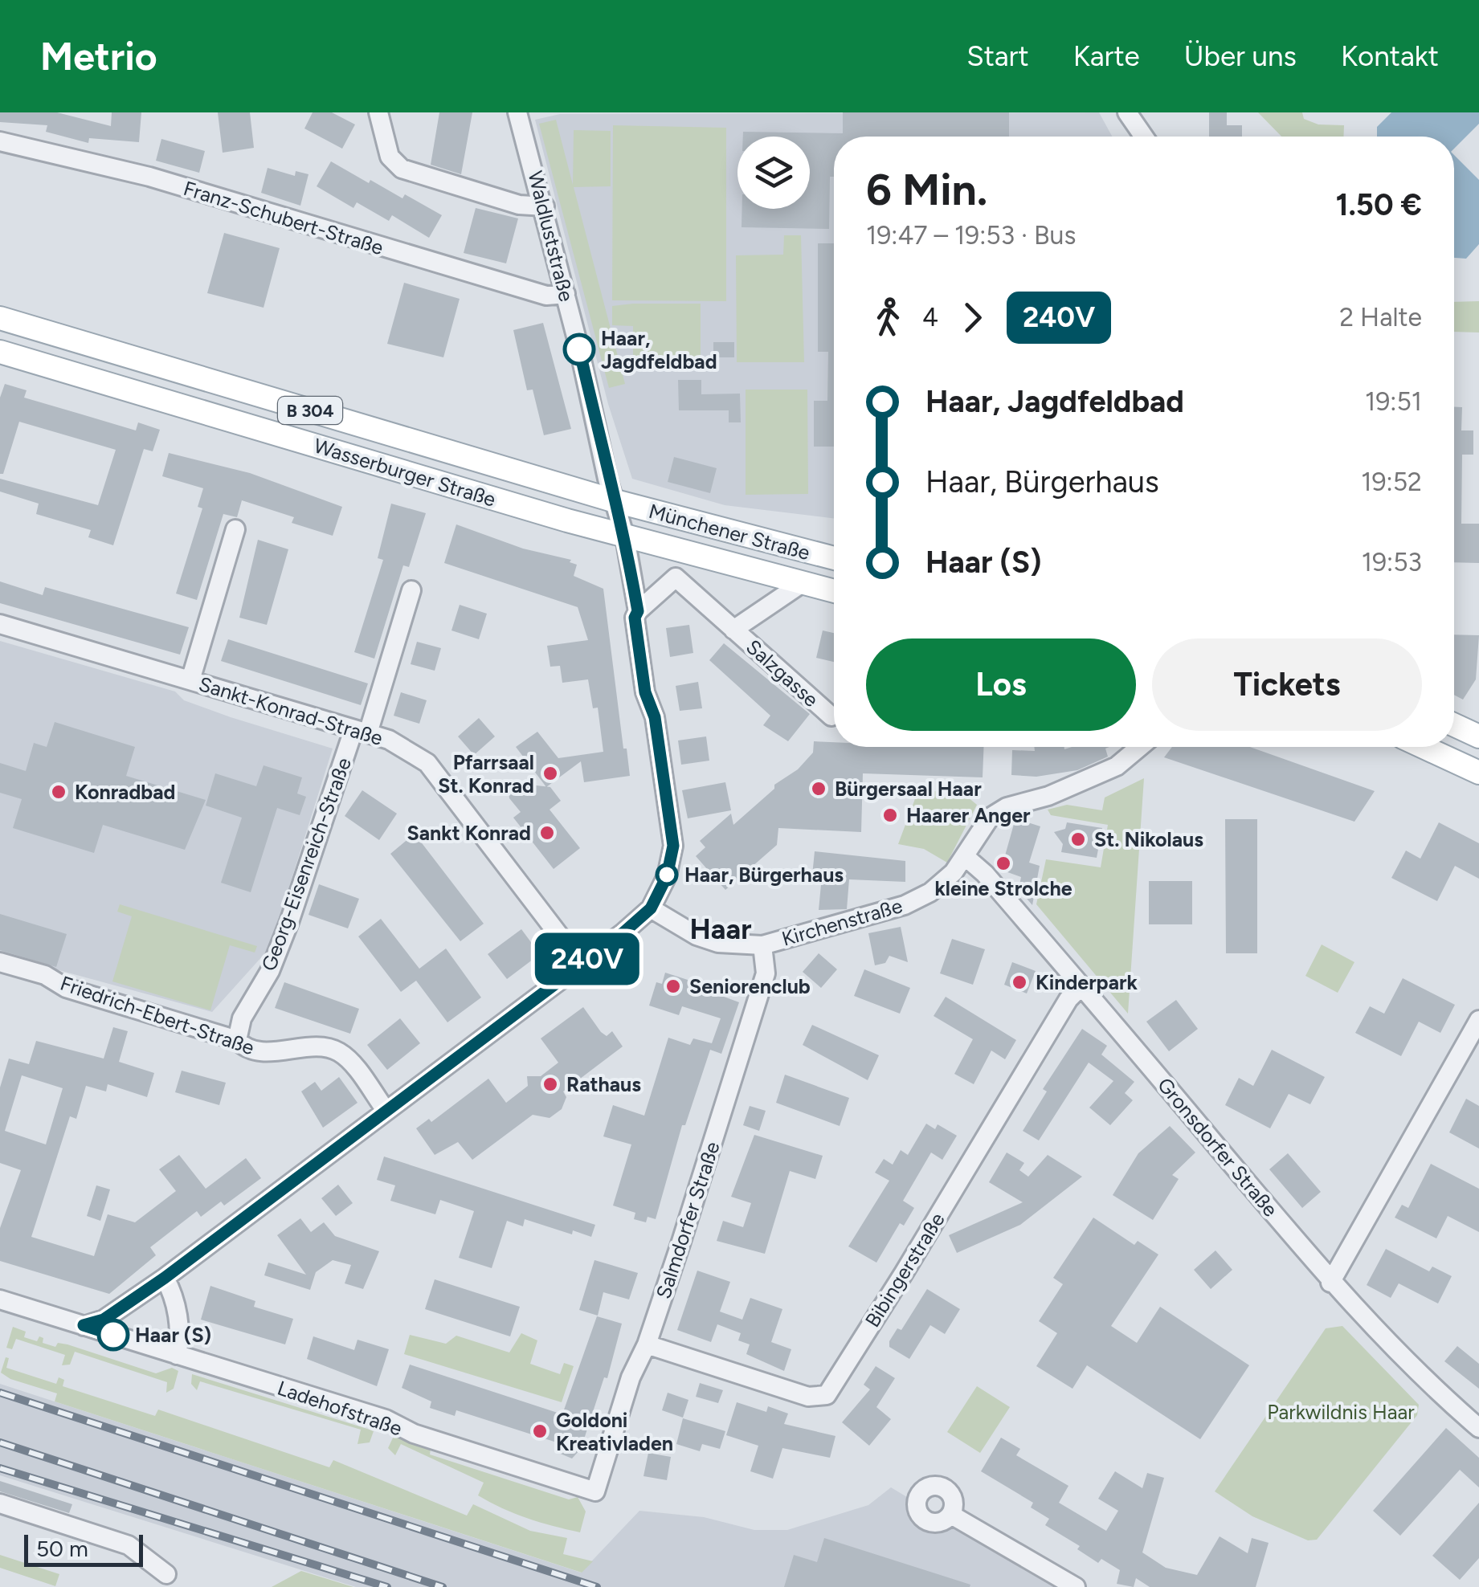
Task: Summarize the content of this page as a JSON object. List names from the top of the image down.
{
  "streets": {
    "main road": ["B 304", "Wasserburger Straße", "Münchener Straße"],
    "street": [
      "Franz-Schubert-Straße",
      "Waldluststraße",
      "Salzgasse",
      "Sankt-Konrad-Straße",
      "Georg-Eisenreich-Straße",
      "Kirchenstraße",
      "Friedrich-Ebert-Straße",
      "Gronsdorfer Straße",
      "Salmdorfer Straße",
      "Bibingerstraße",
      "Ladehofstraße"
    ]
  },
  "crossings": [
    ["Franz-Schubert-Straße", "Waldluststraße"],
    ["Waldluststraße", "Wasserburger Straße"],
    ["Waldluststraße", "Münchener Straße"],
    ["Waldluststraße", "Kirchenstraße"],
    ["Wasserburger Straße", "Münchener Straße"],
    ["Münchener Straße", "Salzgasse"],
    ["Sankt-Konrad-Straße", "Georg-Eisenreich-Straße"],
    ["Georg-Eisenreich-Straße", "Friedrich-Ebert-Straße"],
    ["Kirchenstraße", "Gronsdorfer Straße"],
    ["Kirchenstraße", "Salmdorfer Straße"],
    ["Gronsdorfer Straße", "Bibingerstraße"],
    ["Salmdorfer Straße", "Bibingerstraße"],
    ["Salmdorfer Straße", "Ladehofstraße"]
  ],
  "districts": ["Haar"],
  "parks": ["Parkwildnis Haar"],
  "places": [
    "Haar, Jagdfeldbad",
    "Pfarrsaal St. Konrad",
    "Bürgersaal Haar",
    "Konradbad",
    "Haarer Anger",
    "Sankt Konrad",
    "St. Nikolaus",
    "kleine Strolche",
    "Haar, Bürgerhaus",
    "Kinderpark",
    "Seniorenclub",
    "Rathaus",
    "Haar (S)",
    "Goldoni Kreativladen"
  ],
  "lines": ["bus line 240V"],
  "scale_bar": "50 m",
  "page": {
    "header": "Metrio",
    "nav": [
      "Start",
      "Karte",
      "Über uns",
      "Kontakt"
    ],
    "on_map": "240V",
    "heading": ["6 Min.", "19:47 – 19:53 · Bus", "1.50 €"],
    "legs": ["4", "240V", "2 Halte"],
    "list": [
      {
        "name": "Haar, Jagdfeldbad",
        "value": "19:51"
      },
      {
        "name": "Haar, Bürgerhaus",
        "value": "19:52"
      },
      {
        "name": "Haar (S)",
        "value": "19:53"
      }
    ],
    "buttons": ["Los", "Tickets"],
    "scale": "50 m"
  }
}
